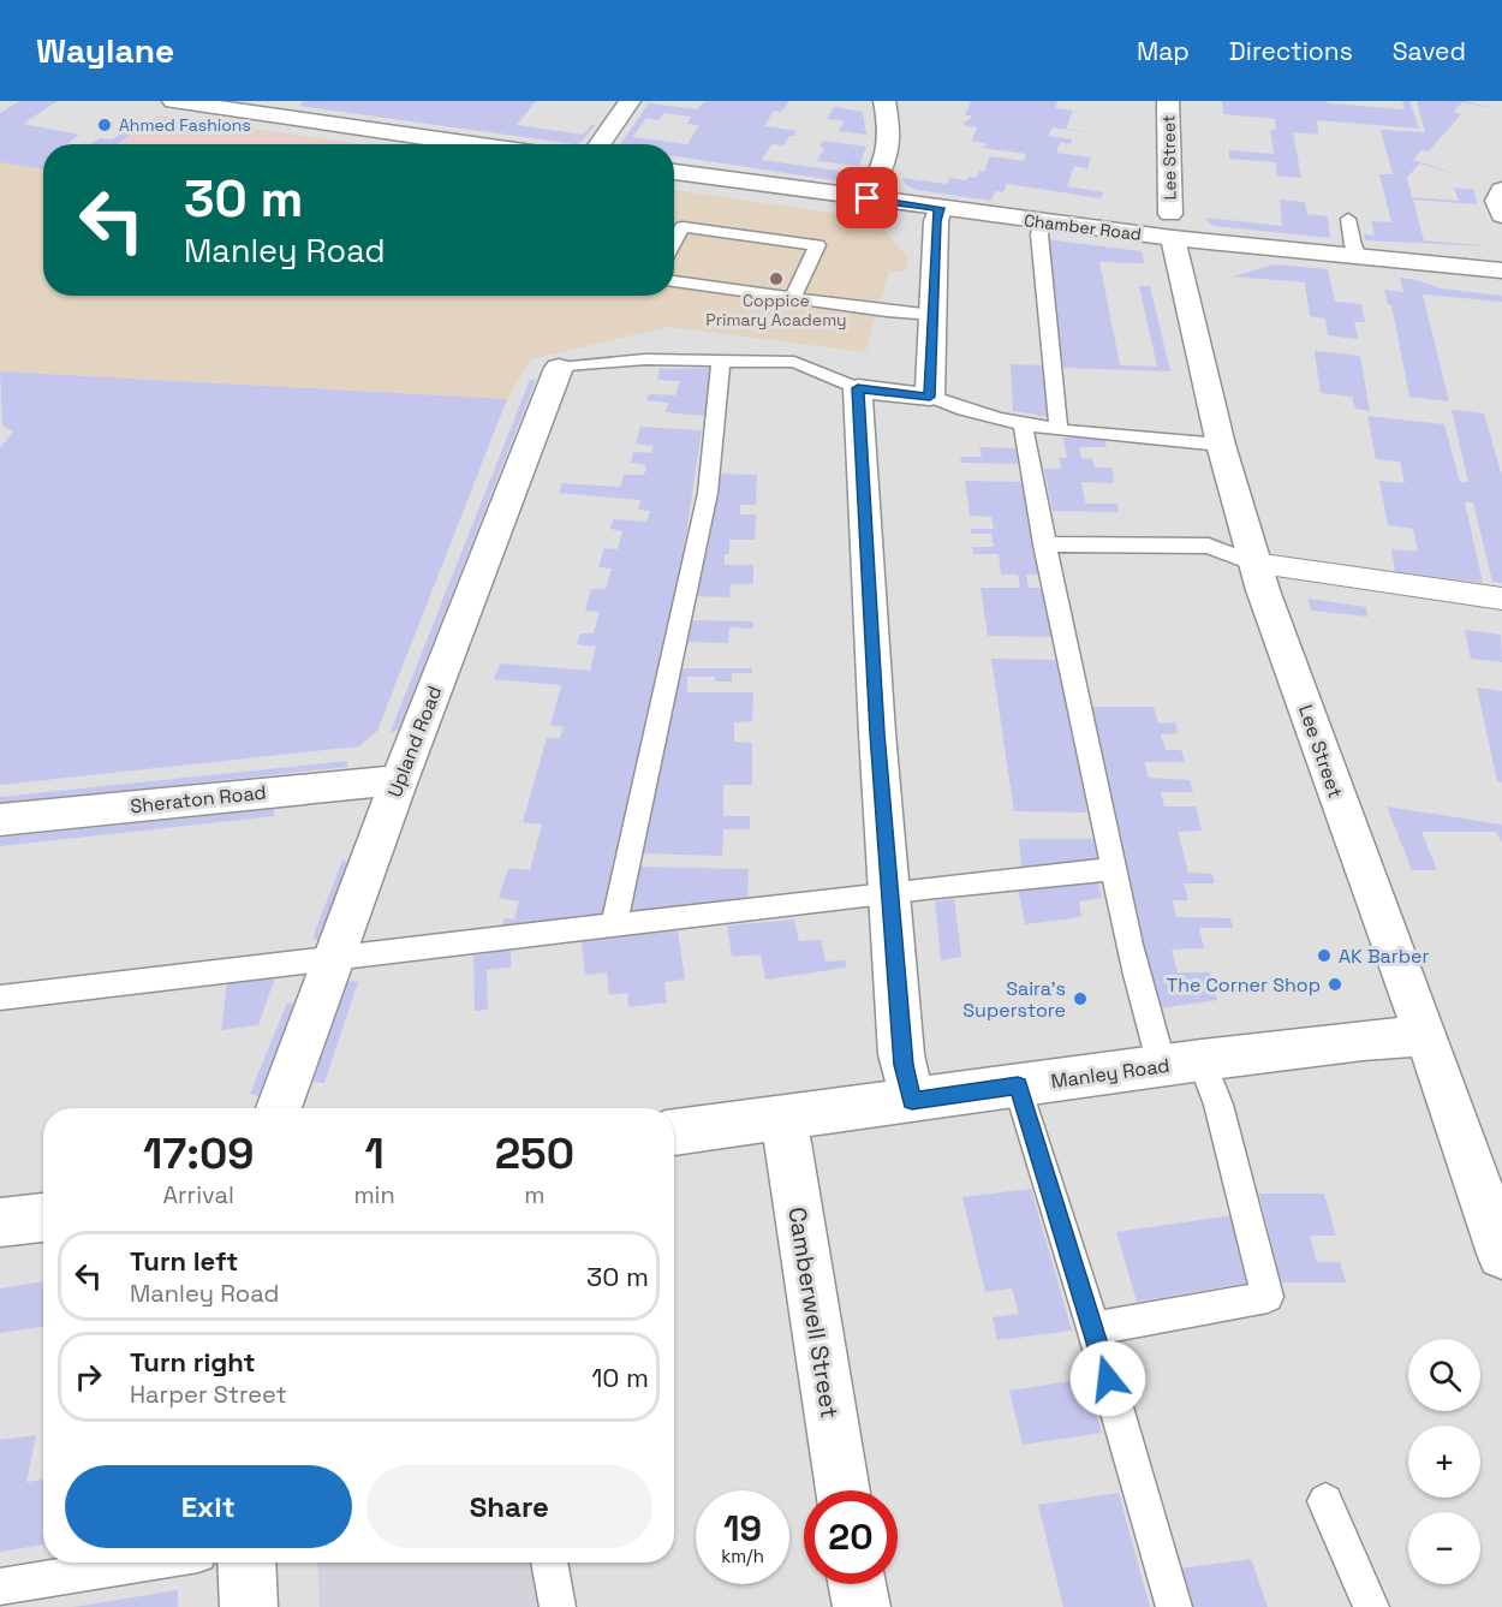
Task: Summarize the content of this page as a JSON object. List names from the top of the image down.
{
  "streets": {
    "street": [
      "Lee Street",
      "Chamber Road",
      "Upland Road",
      "Sheraton Road",
      "Manley Road",
      "Camberwell Street"
    ]
  },
  "crossings": [
    ["Lee Street", "Chamber Road"],
    ["Lee Street", "Manley Road"],
    ["Upland Road", "Sheraton Road"],
    ["Manley Road", "Camberwell Street"]
  ],
  "places": [
    "Ahmed Fashions",
    "Coppice Primary Academy",
    "AK Barber",
    "The Corner Shop",
    "Saira's Superstore"
  ],
  "page": {
    "header": "Waylane",
    "nav": ["Map", "Directions", "Saved"],
    "turn": ["30 m", "Manley Road"],
    "eta": [
      "17:09",
      "Arrival",
      "1",
      "min",
      "250",
      "m"
    ],
    "list": [
      {
        "name": "Turn left",
        "note": "Manley Road",
        "value": "30 m"
      },
      {
        "name": "Turn right",
        "note": "Harper Street",
        "value": "10 m"
      }
    ],
    "map_buttons": ["+", "−"],
    "buttons": ["Exit", "Share"],
    "speed": "19 km/h",
    "limit": "20"
  }
}
